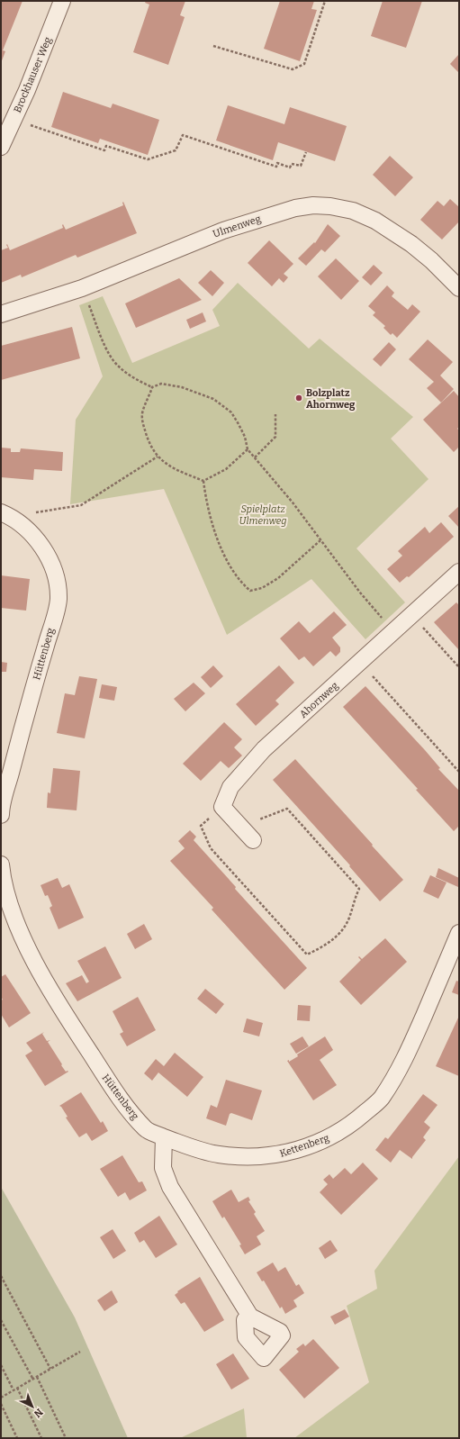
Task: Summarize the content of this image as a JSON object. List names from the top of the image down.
{
  "streets": {
    "street": [
      "Brockhauser Weg",
      "Ulmenweg",
      "Hüttenberg",
      "Ahornweg",
      "Kettenberg"
    ]
  },
  "crossings": [
    ["Hüttenberg", "Kettenberg"]
  ],
  "parks": ["Spielplatz Ulmenweg"],
  "places": ["Bolzplatz Ahornweg"],
  "north": "bottom right"
}
